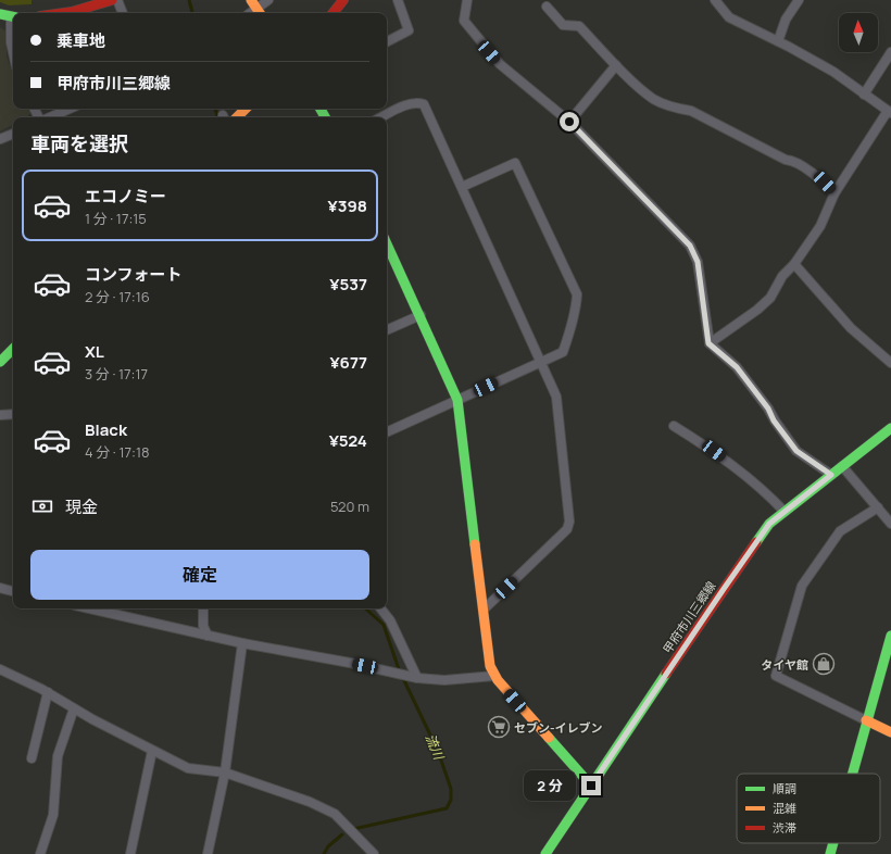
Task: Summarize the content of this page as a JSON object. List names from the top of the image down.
{
  "streets": {
    "street": ["甲府市川三郷線"]
  },
  "water": ["流川"],
  "places": {
    "shop": ["タイヤ館"],
    "supermarket": ["セブン-イレブン"]
  },
  "legend": ["順調", "混雑", "渋滞"],
  "north": "top",
  "page": {
    "banner": ["乗車地", "甲府市川三郷線"],
    "heading": "車両を選択",
    "list": [
      {
        "name": "エコノミー",
        "note": "1 分 · 17:15",
        "value": "¥398"
      },
      {
        "name": "コンフォート",
        "note": "2 分 · 17:16",
        "value": "¥537"
      },
      {
        "name": "XL",
        "note": "3 分 · 17:17",
        "value": "¥677"
      },
      {
        "name": "Black",
        "note": "4 分 · 17:18",
        "value": "¥524"
      }
    ],
    "pay": ["現金", "520 m"],
    "buttons": "確定",
    "bubble": "2 分"
  }
}
